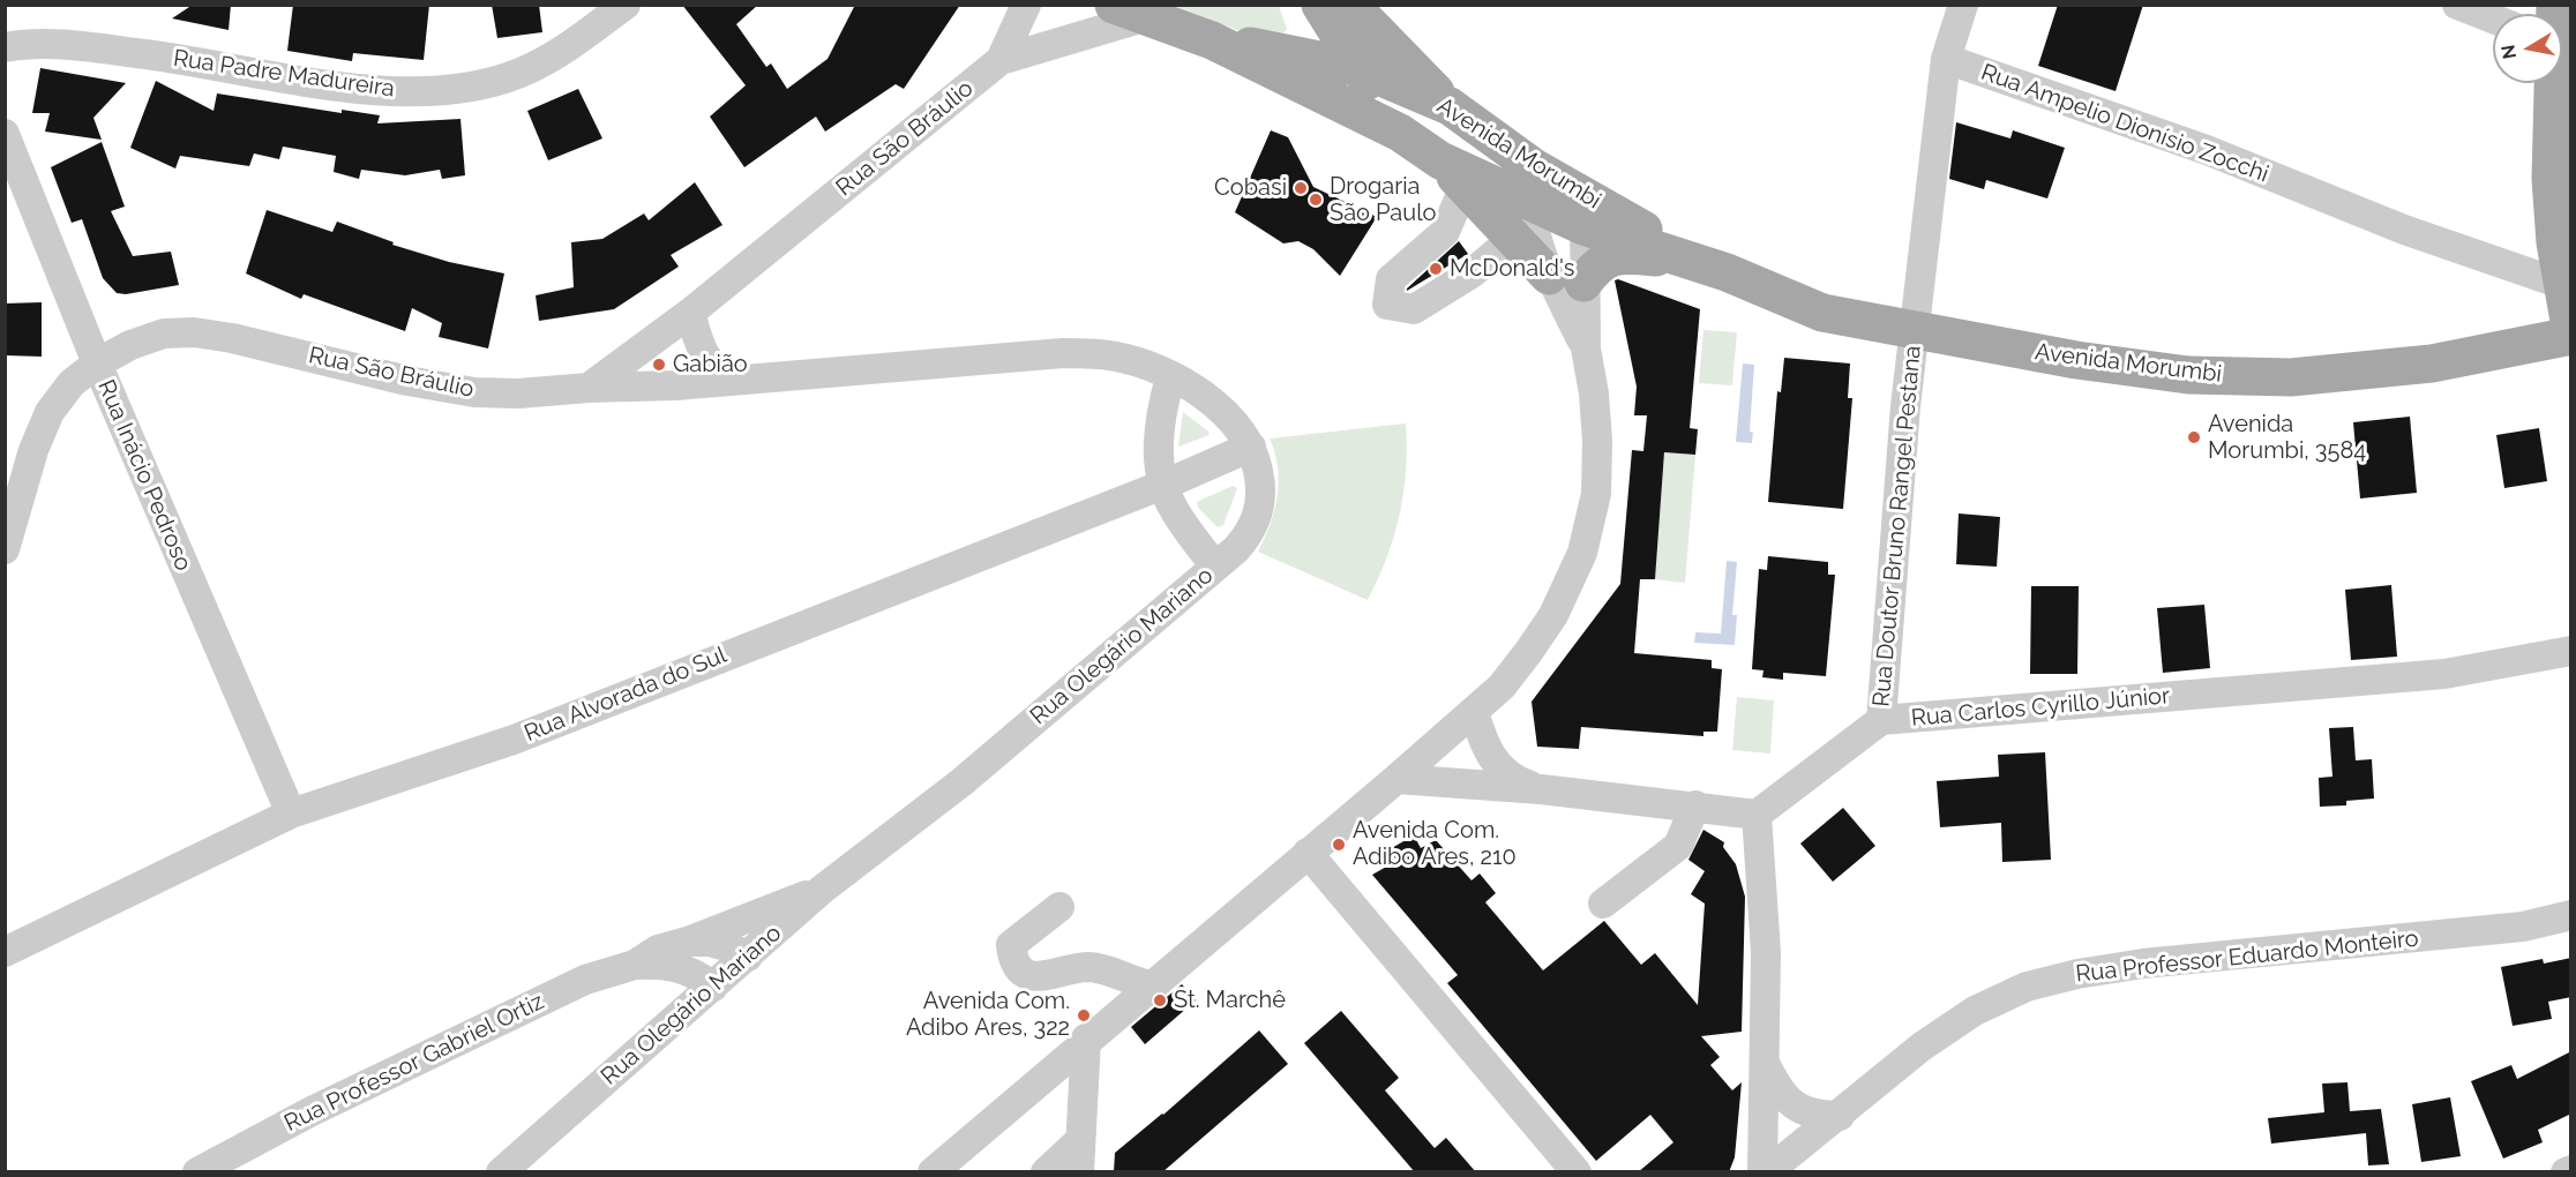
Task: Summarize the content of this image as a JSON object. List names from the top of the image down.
{
  "streets": {
    "main road": ["Avenida Morumbi"],
    "street": [
      "Rua Padre Madureira",
      "Rua Ampelio Dionísio Zocchi",
      "Rua São Bráulio",
      "Rua Inácio Pedroso",
      "Rua Doutor Bruno Rangel Pestana",
      "Rua Olegário Mariano",
      "Rua Alvorada do Sul",
      "Rua Carlos Cyrillo Júnior",
      "Rua Professor Eduardo Monteiro",
      "Rua Professor Gabriel Ortiz"
    ]
  },
  "crossings": [
    ["Rua São Bráulio", "Avenida Morumbi"],
    ["Rua São Bráulio", "Rua Inácio Pedroso"],
    ["Rua São Bráulio", "Rua Olegário Mariano"],
    ["Avenida Morumbi", "Rua Doutor Bruno Rangel Pestana"],
    ["Rua Inácio Pedroso", "Rua Alvorada do Sul"],
    ["Rua Doutor Bruno Rangel Pestana", "Rua Carlos Cyrillo Júnior"],
    ["Rua Olegário Mariano", "Rua Alvorada do Sul"],
    ["Rua Olegário Mariano", "Rua Professor Gabriel Ortiz"]
  ],
  "places": [
    "Cobasi",
    "Drogaria São Paulo",
    "McDonald's",
    "Gabião",
    "Avenida Morumbi, 3584",
    "Avenida Com. Adibo Ares, 210",
    "St. Marchê",
    "Avenida Com. Adibo Ares, 322"
  ],
  "north": "left"
}
